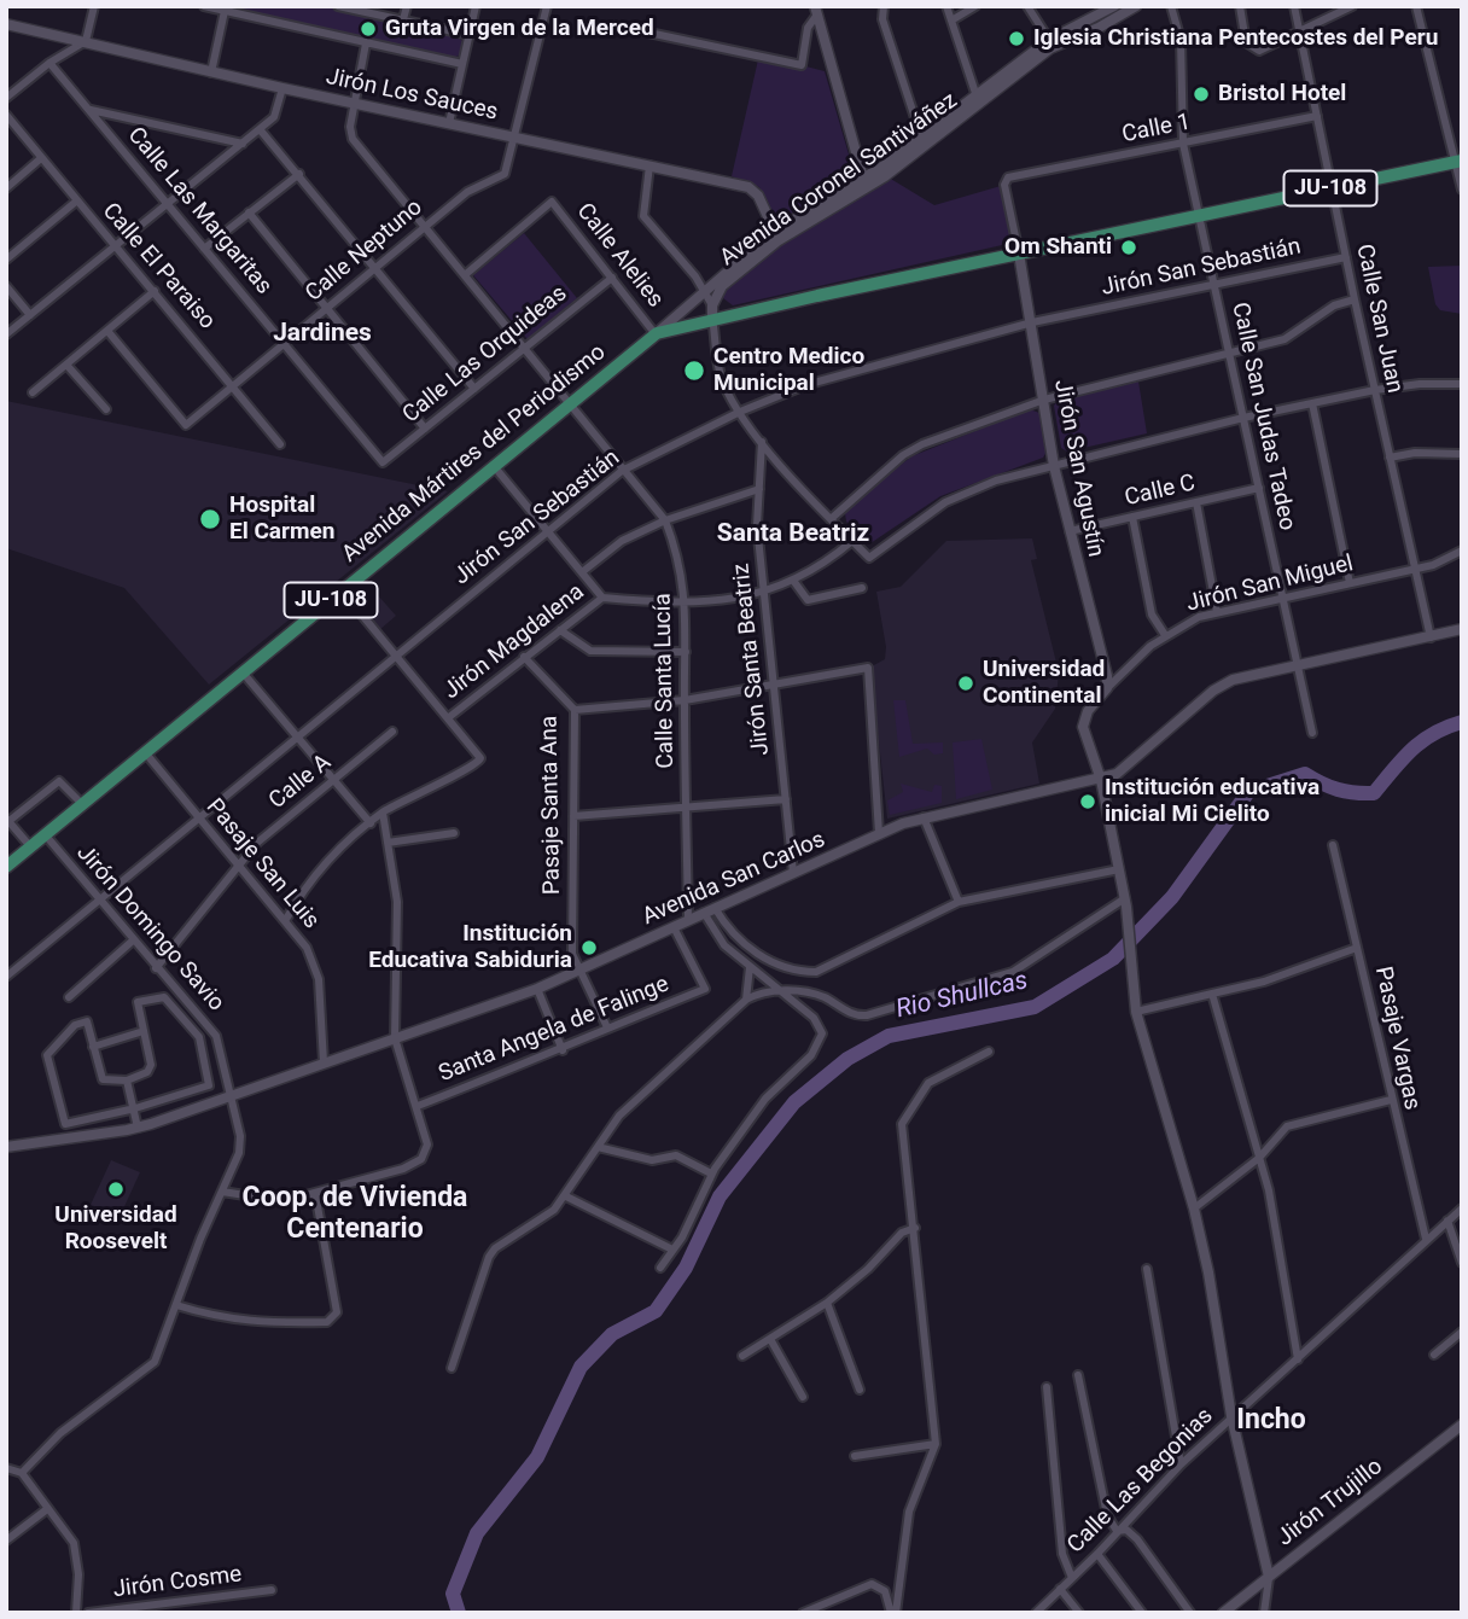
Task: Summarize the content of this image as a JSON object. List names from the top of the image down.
{
  "streets": {
    "main road": ["JU-108", "Avenida Mártires del Periodismo"],
    "street": [
      "Jirón Los Sauces",
      "Calle 1",
      "Avenida Coronel Santiváñez",
      "Calle Las Margaritas",
      "Calle Neptuno",
      "Calle Alelies",
      "Calle El Paraiso",
      "Jirón San Sebastián",
      "Calle San Juan",
      "Calle Las Orquideas",
      "Calle San Judas Tadeo",
      "Jirón San Agustín",
      "Calle C",
      "Jirón San Miguel",
      "Jirón Magdalena",
      "Jirón Santa Beatriz",
      "Calle Santa Lucía",
      "Calle A",
      "Pasaje Santa Ana",
      "Pasaje San Luis",
      "Avenida San Carlos",
      "Jirón Domingo Savio",
      "Santa Angela de Falinge",
      "Pasaje Vargas",
      "Calle Las Begonias",
      "Jirón Trujillo",
      "Jirón Cosme"
    ]
  },
  "crossings": [
    ["Jirón Los Sauces", "Avenida Coronel Santiváñez"],
    ["Jirón Los Sauces", "Calle Neptuno"],
    ["Jirón Los Sauces", "Calle Santa Lucía"],
    ["Calle 1", "Calle San Juan"],
    ["Calle 1", "Calle San Judas Tadeo"],
    ["Calle 1", "Avenida Mártires del Periodismo"],
    ["Calle 1", "Jirón San Agustín"],
    ["Avenida Coronel Santiváñez", "Avenida Mártires del Periodismo"],
    ["Calle Las Margaritas", "Calle Neptuno"],
    ["Calle Las Margaritas", "Calle Las Orquideas"],
    ["Calle Neptuno", "Calle El Paraiso"],
    ["Calle Neptuno", "Calle Santa Lucía"],
    ["Calle Alelies", "Calle Las Orquideas"],
    ["Calle Alelies", "Avenida Mártires del Periodismo"],
    ["Calle Alelies", "Calle Santa Lucía"],
    ["Jirón San Sebastián", "Calle San Juan"],
    ["Jirón San Sebastián", "Calle San Judas Tadeo"],
    ["Jirón San Sebastián", "Jirón San Agustín"],
    ["Jirón San Sebastián", "Calle Santa Lucía"],
    ["Jirón San Sebastián", "Pasaje San Luis"],
    ["Jirón San Sebastián", "Jirón Domingo Savio"],
    ["Calle San Juan", "Avenida Mártires del Periodismo"],
    ["Calle San Juan", "Jirón San Miguel"],
    ["Calle San Juan", "Avenida San Carlos"],
    ["Calle Las Orquideas", "Calle Santa Lucía"],
    ["Calle San Judas Tadeo", "Avenida Mártires del Periodismo"],
    ["Calle San Judas Tadeo", "Calle C"],
    ["Calle San Judas Tadeo", "Jirón San Miguel"],
    ["Calle San Judas Tadeo", "Avenida San Carlos"],
    ["Avenida Mártires del Periodismo", "Jirón San Agustín"],
    ["Avenida Mártires del Periodismo", "Calle Santa Lucía"],
    ["Avenida Mártires del Periodismo", "Pasaje San Luis"],
    ["Avenida Mártires del Periodismo", "Jirón Domingo Savio"],
    ["Jirón San Agustín", "Calle C"],
    ["Jirón San Agustín", "Jirón San Miguel"],
    ["Jirón San Miguel", "Avenida San Carlos"],
    ["Jirón Magdalena", "Pasaje Santa Ana"],
    ["Jirón Santa Beatriz", "Avenida San Carlos"],
    ["Calle Santa Lucía", "Avenida San Carlos"],
    ["Calle A", "Pasaje San Luis"],
    ["Calle A", "Jirón Domingo Savio"],
    ["Pasaje Santa Ana", "Avenida San Carlos"],
    ["Pasaje Santa Ana", "Santa Angela de Falinge"],
    ["Pasaje San Luis", "Avenida San Carlos"],
    ["Avenida San Carlos", "Jirón Domingo Savio"],
    ["Avenida San Carlos", "Santa Angela de Falinge"],
    ["Pasaje Vargas", "Calle Las Begonias"]
  ],
  "districts": [
    "Jardines",
    "Santa Beatriz",
    "Coop. de Vivienda Centenario",
    "Incho"
  ],
  "water": ["Rio Shullcas"],
  "places": [
    "Gruta Virgen de la Merced",
    "Iglesia Christiana Pentecostes del Peru",
    "Bristol Hotel",
    "Om Shanti",
    "Centro Medico Municipal",
    "Hospital El Carmen",
    "Universidad Continental",
    "Institución educativa inicial Mi Cielito",
    "Institución Educativa Sabiduria",
    "Universidad Roosevelt"
  ]
}
